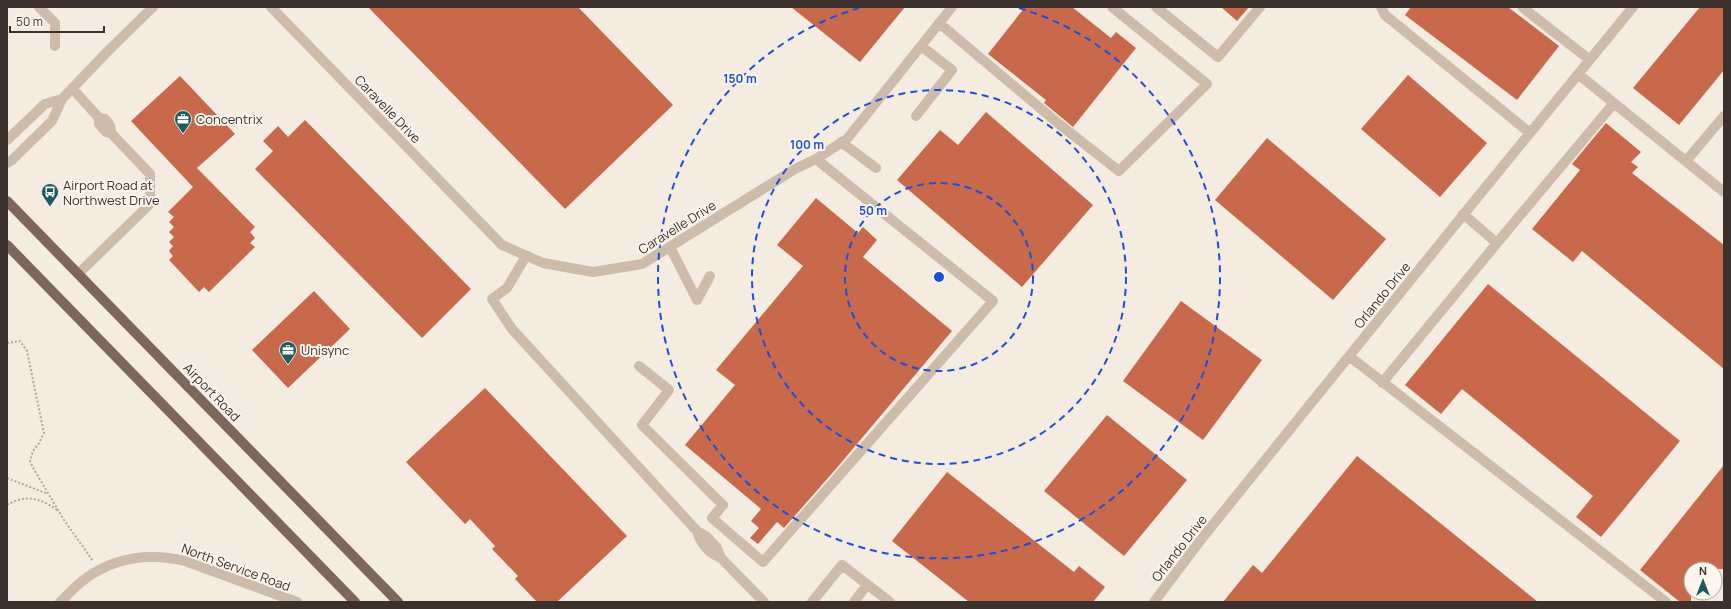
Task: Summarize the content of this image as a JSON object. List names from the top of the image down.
{
  "streets": {
    "main road": ["Airport Road"],
    "street": ["Caravelle Drive", "Orlando Drive", "North Service Road"]
  },
  "places": {
    "office": ["Concentrix", "Unisync"],
    "bus stop": ["Airport Road at Northwest Drive"]
  },
  "scale_bar": "50 m",
  "north": "top",
  "rings": ["150 m", "100 m", "50 m"]
}
